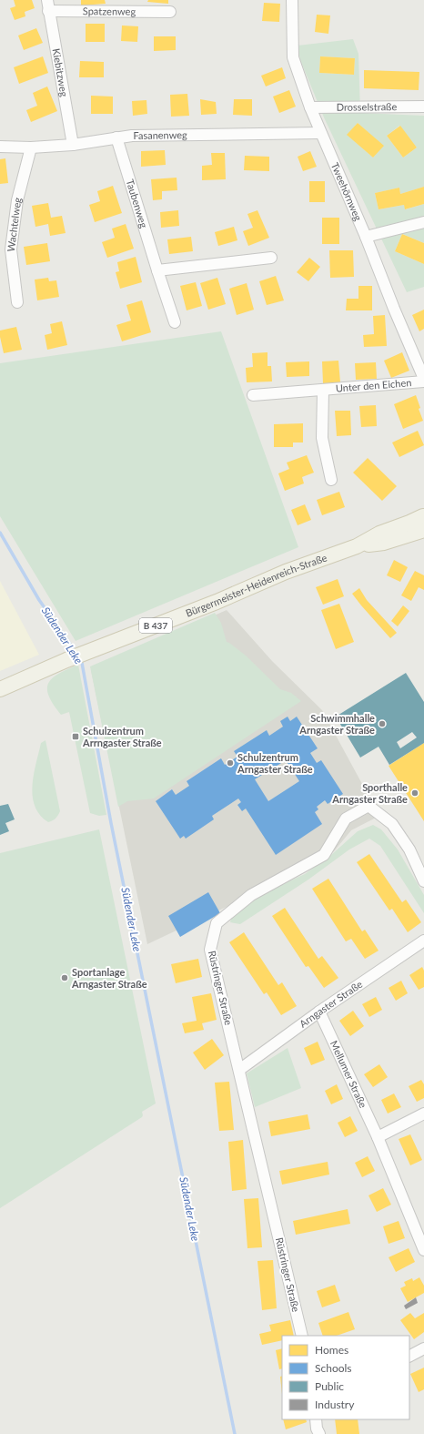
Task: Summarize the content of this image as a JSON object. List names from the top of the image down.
{
  "streets": {
    "main road": ["Bürgermeister-Heidenreich-Straße", "B 437"],
    "street": [
      "Spatzenweg",
      "Kiebitzweg",
      "Drosselstraße",
      "Fasanenweg",
      "Tweehörnweg",
      "Taubenweg",
      "Wachtelweg",
      "Unter den Eichen",
      "Rüstringer Straße",
      "Arngaster Straße",
      "Mellumer Straße"
    ]
  },
  "crossings": [
    ["Spatzenweg", "Kiebitzweg"],
    ["Kiebitzweg", "Fasanenweg"],
    ["Drosselstraße", "Tweehörnweg"],
    ["Fasanenweg", "Tweehörnweg"],
    ["Fasanenweg", "Taubenweg"],
    ["Fasanenweg", "Wachtelweg"],
    ["Tweehörnweg", "Unter den Eichen"],
    ["Rüstringer Straße", "Arngaster Straße"],
    ["Arngaster Straße", "Mellumer Straße"]
  ],
  "water": ["Südender Leke"],
  "places": {
    "other": [
      "Schwimmhalle Arngaster Straße",
      "Schulzentrum Arngaster Straße",
      "Sporthalle Arngaster Straße",
      "Sportanlage Arngaster Straße"
    ],
    "transit": ["Schulzentrum Arrngaster Straße"]
  },
  "legend": [
    "Homes",
    "Schools",
    "Public",
    "Industry"
  ]
}
